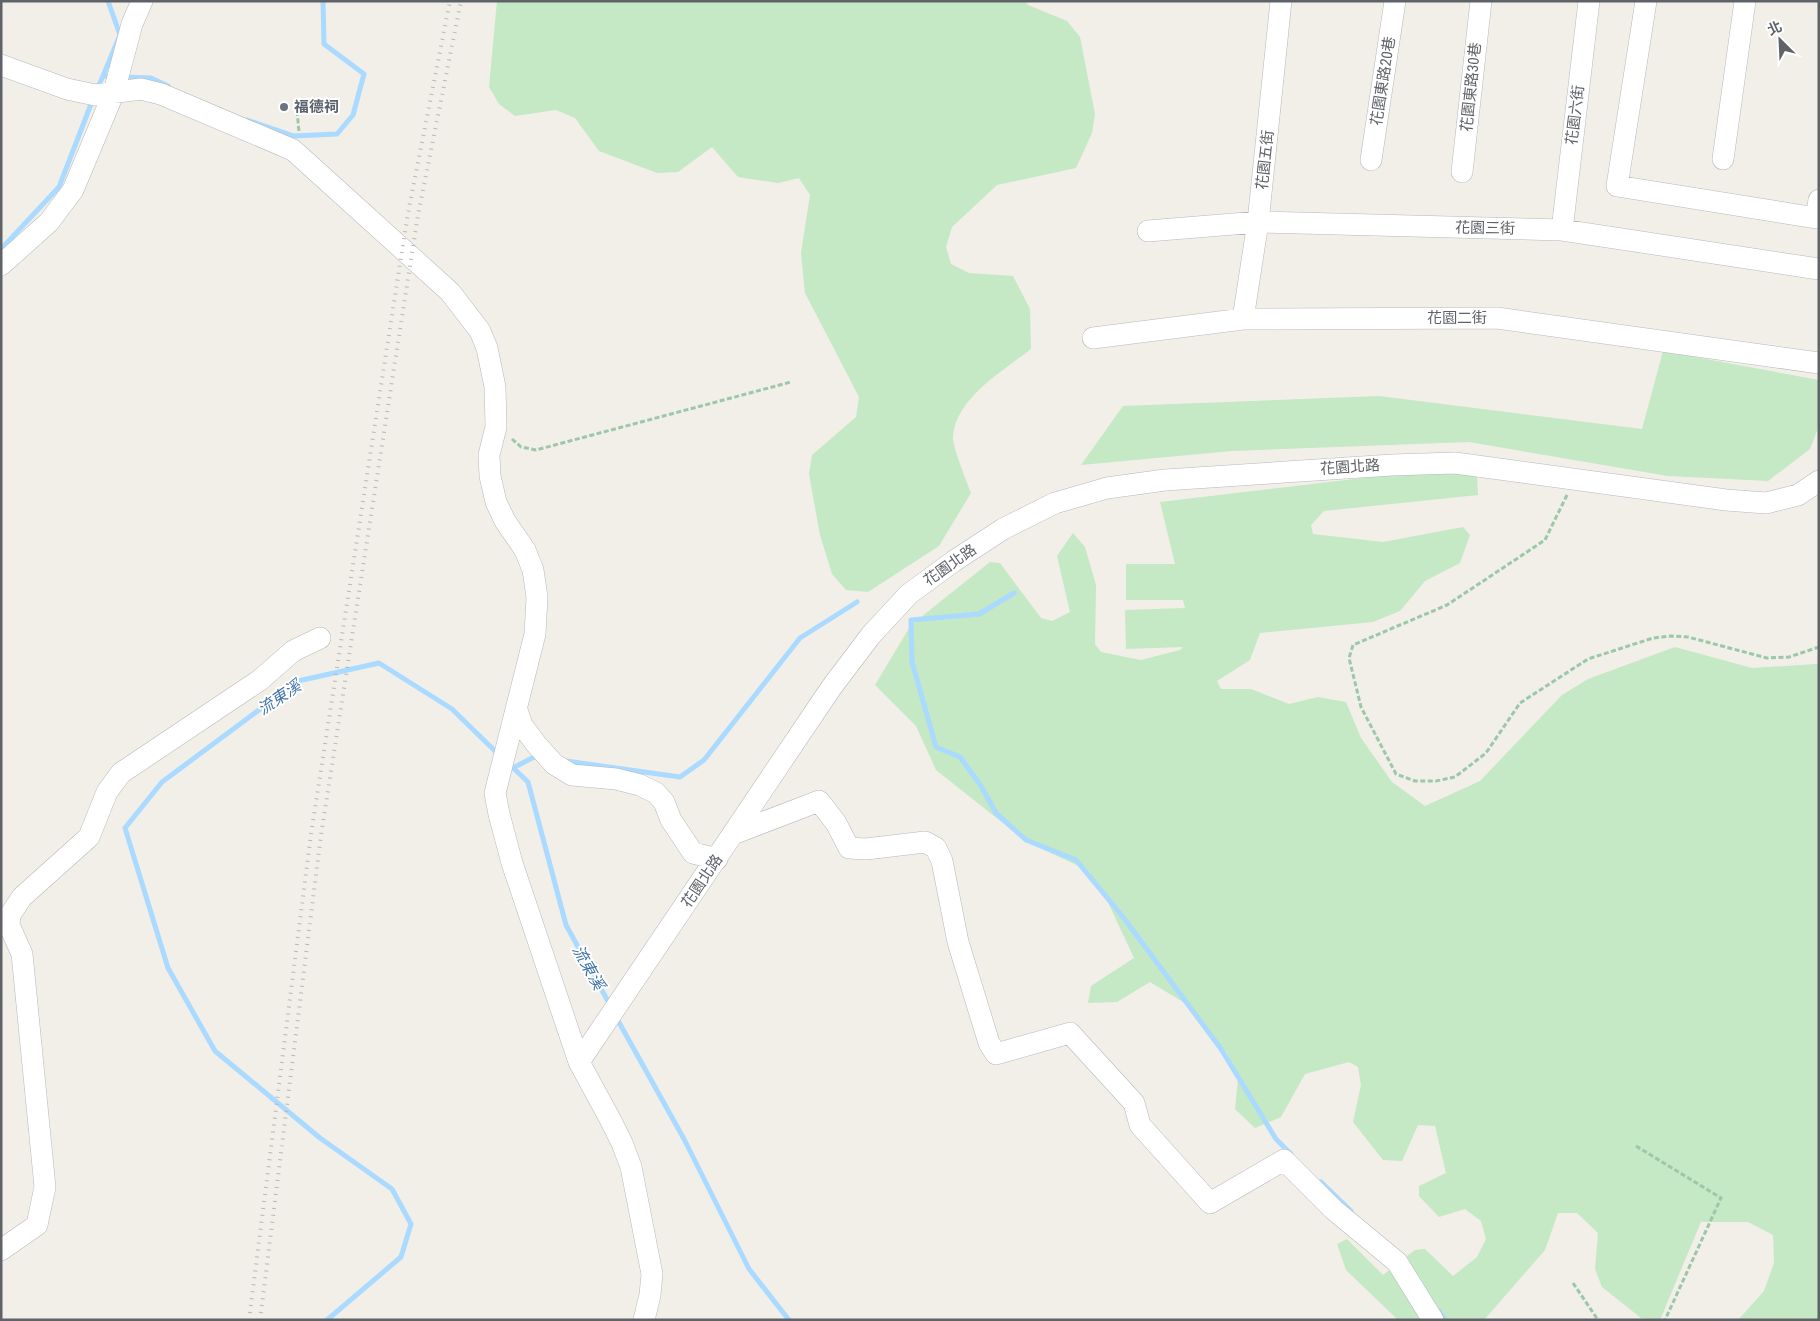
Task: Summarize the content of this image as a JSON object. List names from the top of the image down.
{
  "streets": {
    "street": [
      "花園東路20巷",
      "花園東路30巷",
      "花園六街",
      "花園五街",
      "花園三街",
      "花園二街",
      "花園北路"
    ]
  },
  "crossings": [
    ["花園六街", "花園三街"],
    ["花園五街", "花園三街"],
    ["花園五街", "花園二街"]
  ],
  "water": ["流東溪"],
  "places": ["福德祠"],
  "north": "top left"
}
